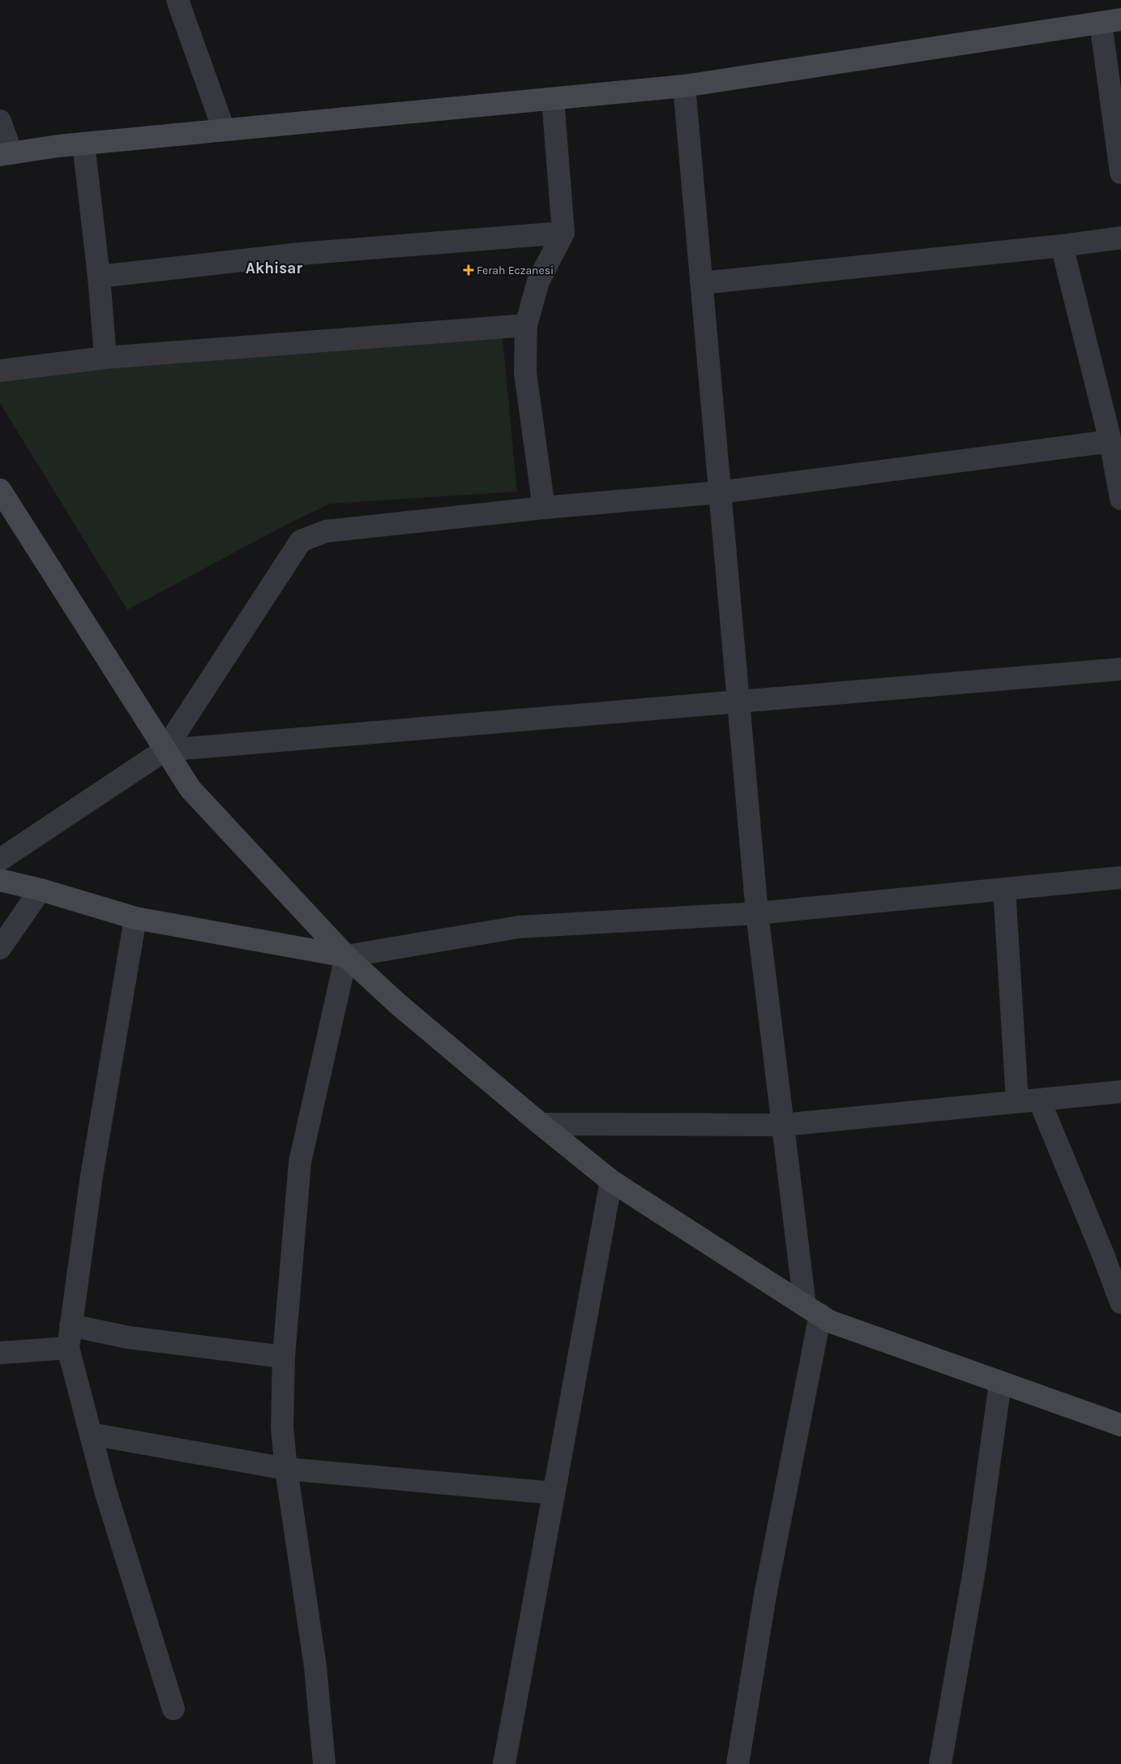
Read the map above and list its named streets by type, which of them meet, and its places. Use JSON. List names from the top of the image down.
{
  "districts": ["Akhisar"],
  "places": {
    "health": ["Ferah Eczanesi"]
  }
}
